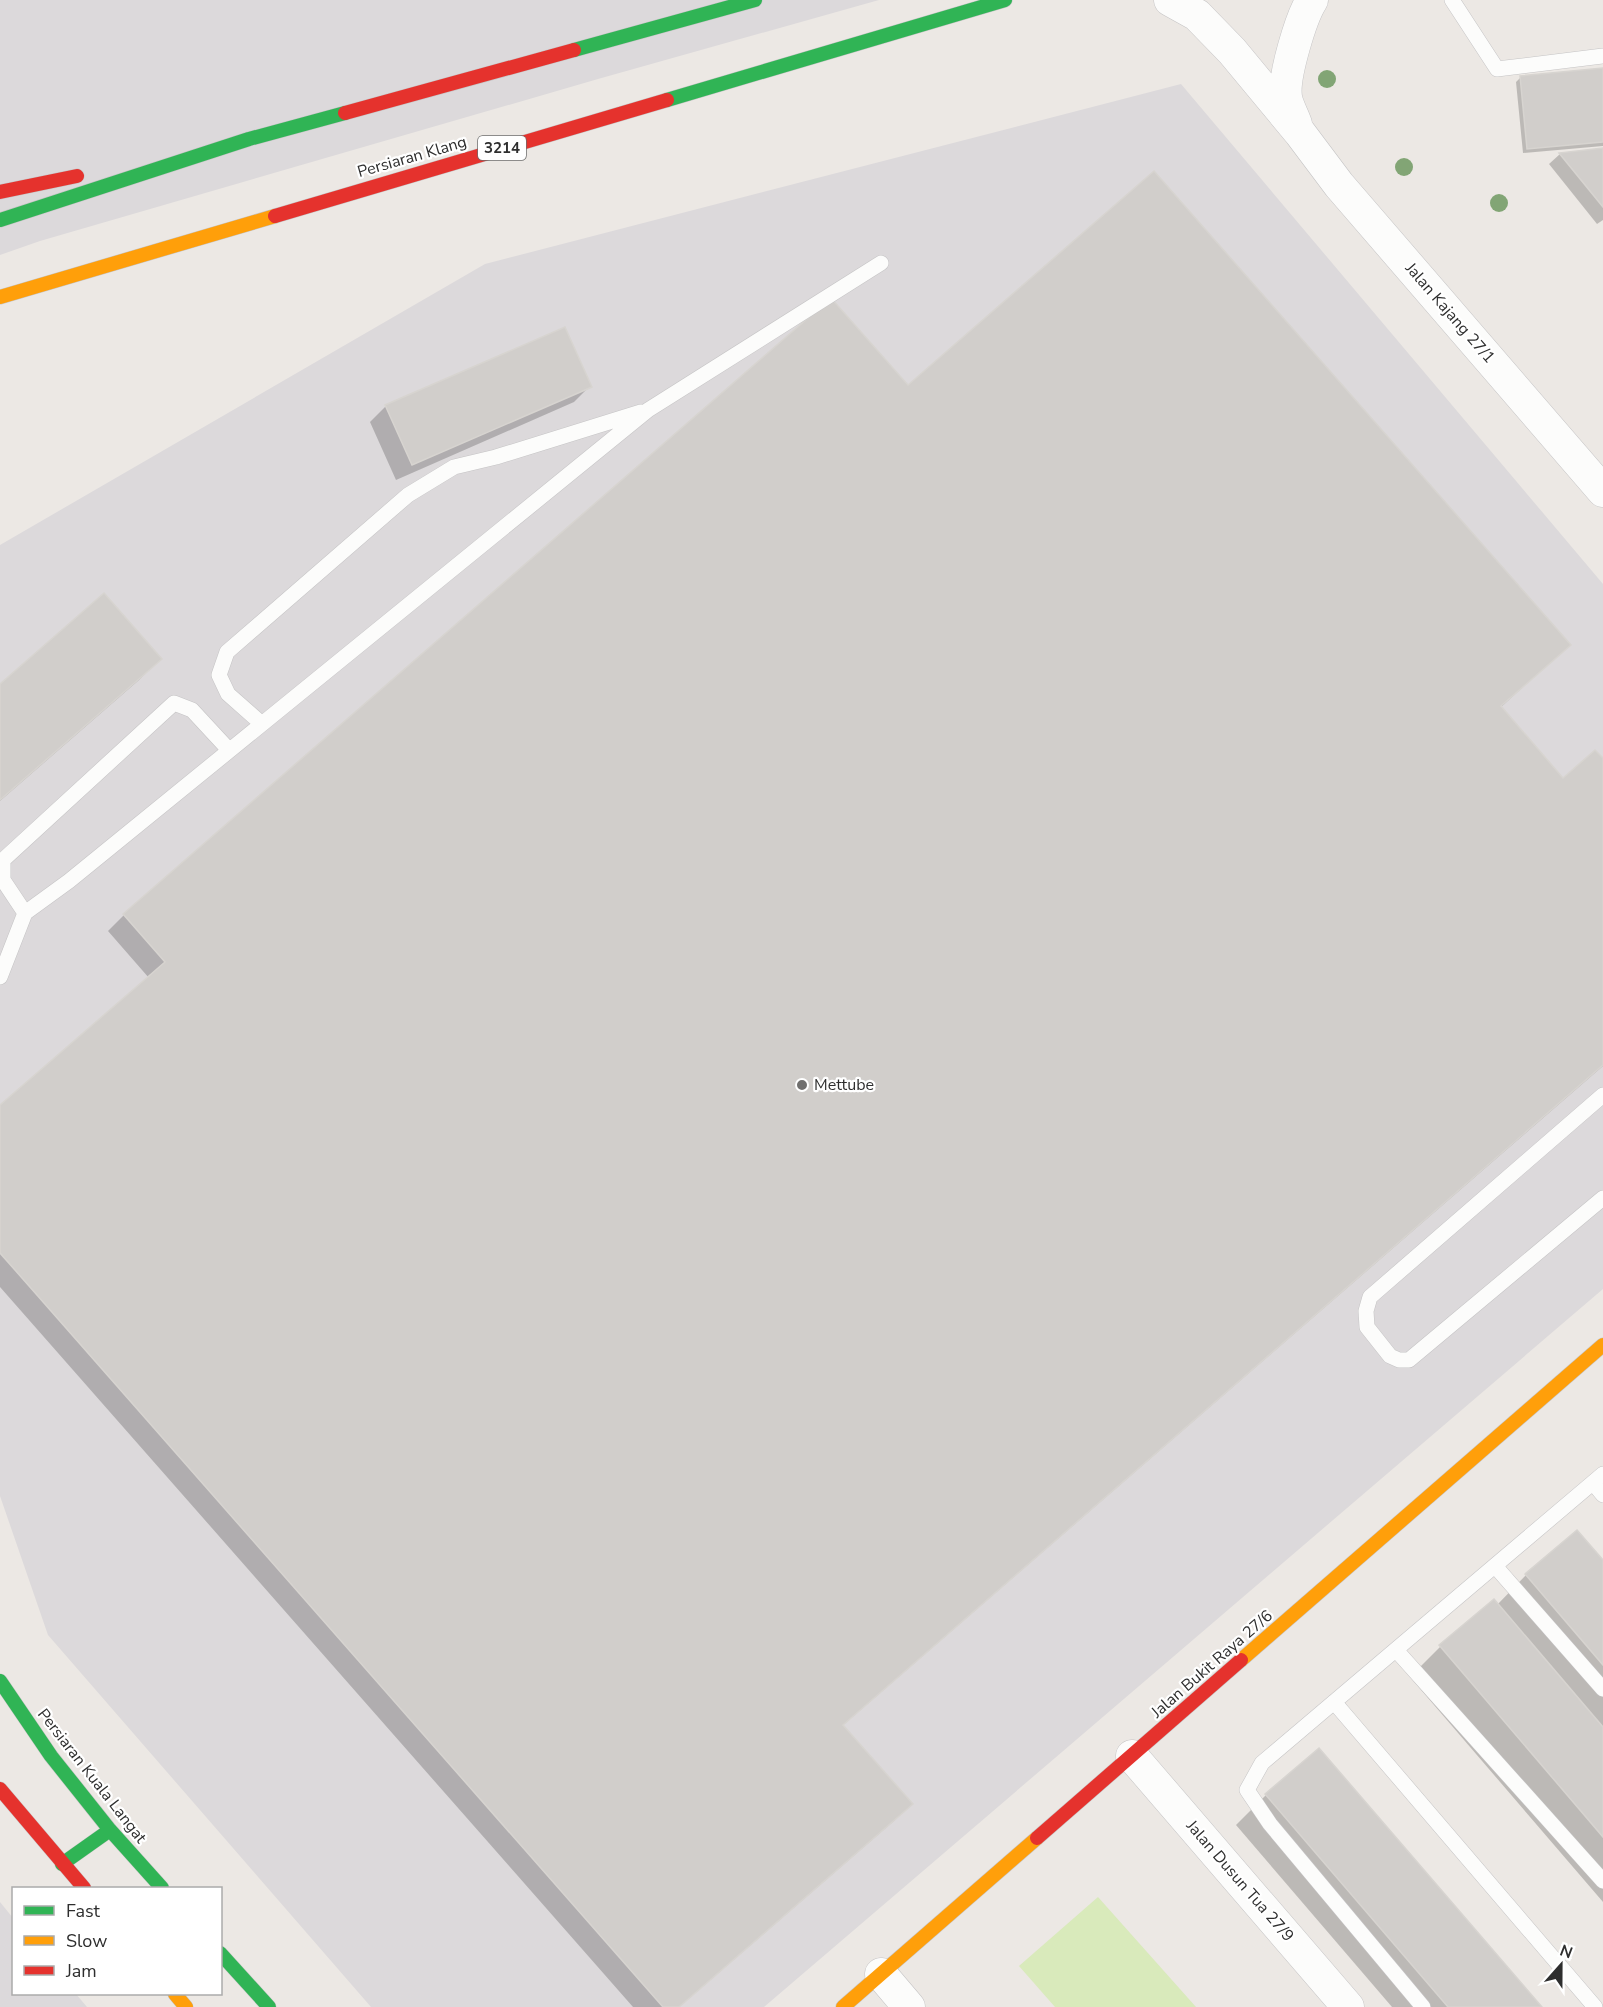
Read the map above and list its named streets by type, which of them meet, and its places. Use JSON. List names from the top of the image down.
{
  "streets": {
    "main road": [
      "3214",
      "Persiaran Klang",
      "Jalan Bukit Raya 27/6",
      "Persiaran Kuala Langat"
    ],
    "street": ["Jalan Kajang 27/1", "Jalan Dusun Tua 27/9"]
  },
  "crossings": [
    ["Jalan Bukit Raya 27/6", "Jalan Dusun Tua 27/9"]
  ],
  "places": ["Mettube"],
  "legend": ["Fast", "Slow", "Jam"],
  "north": "top"
}
